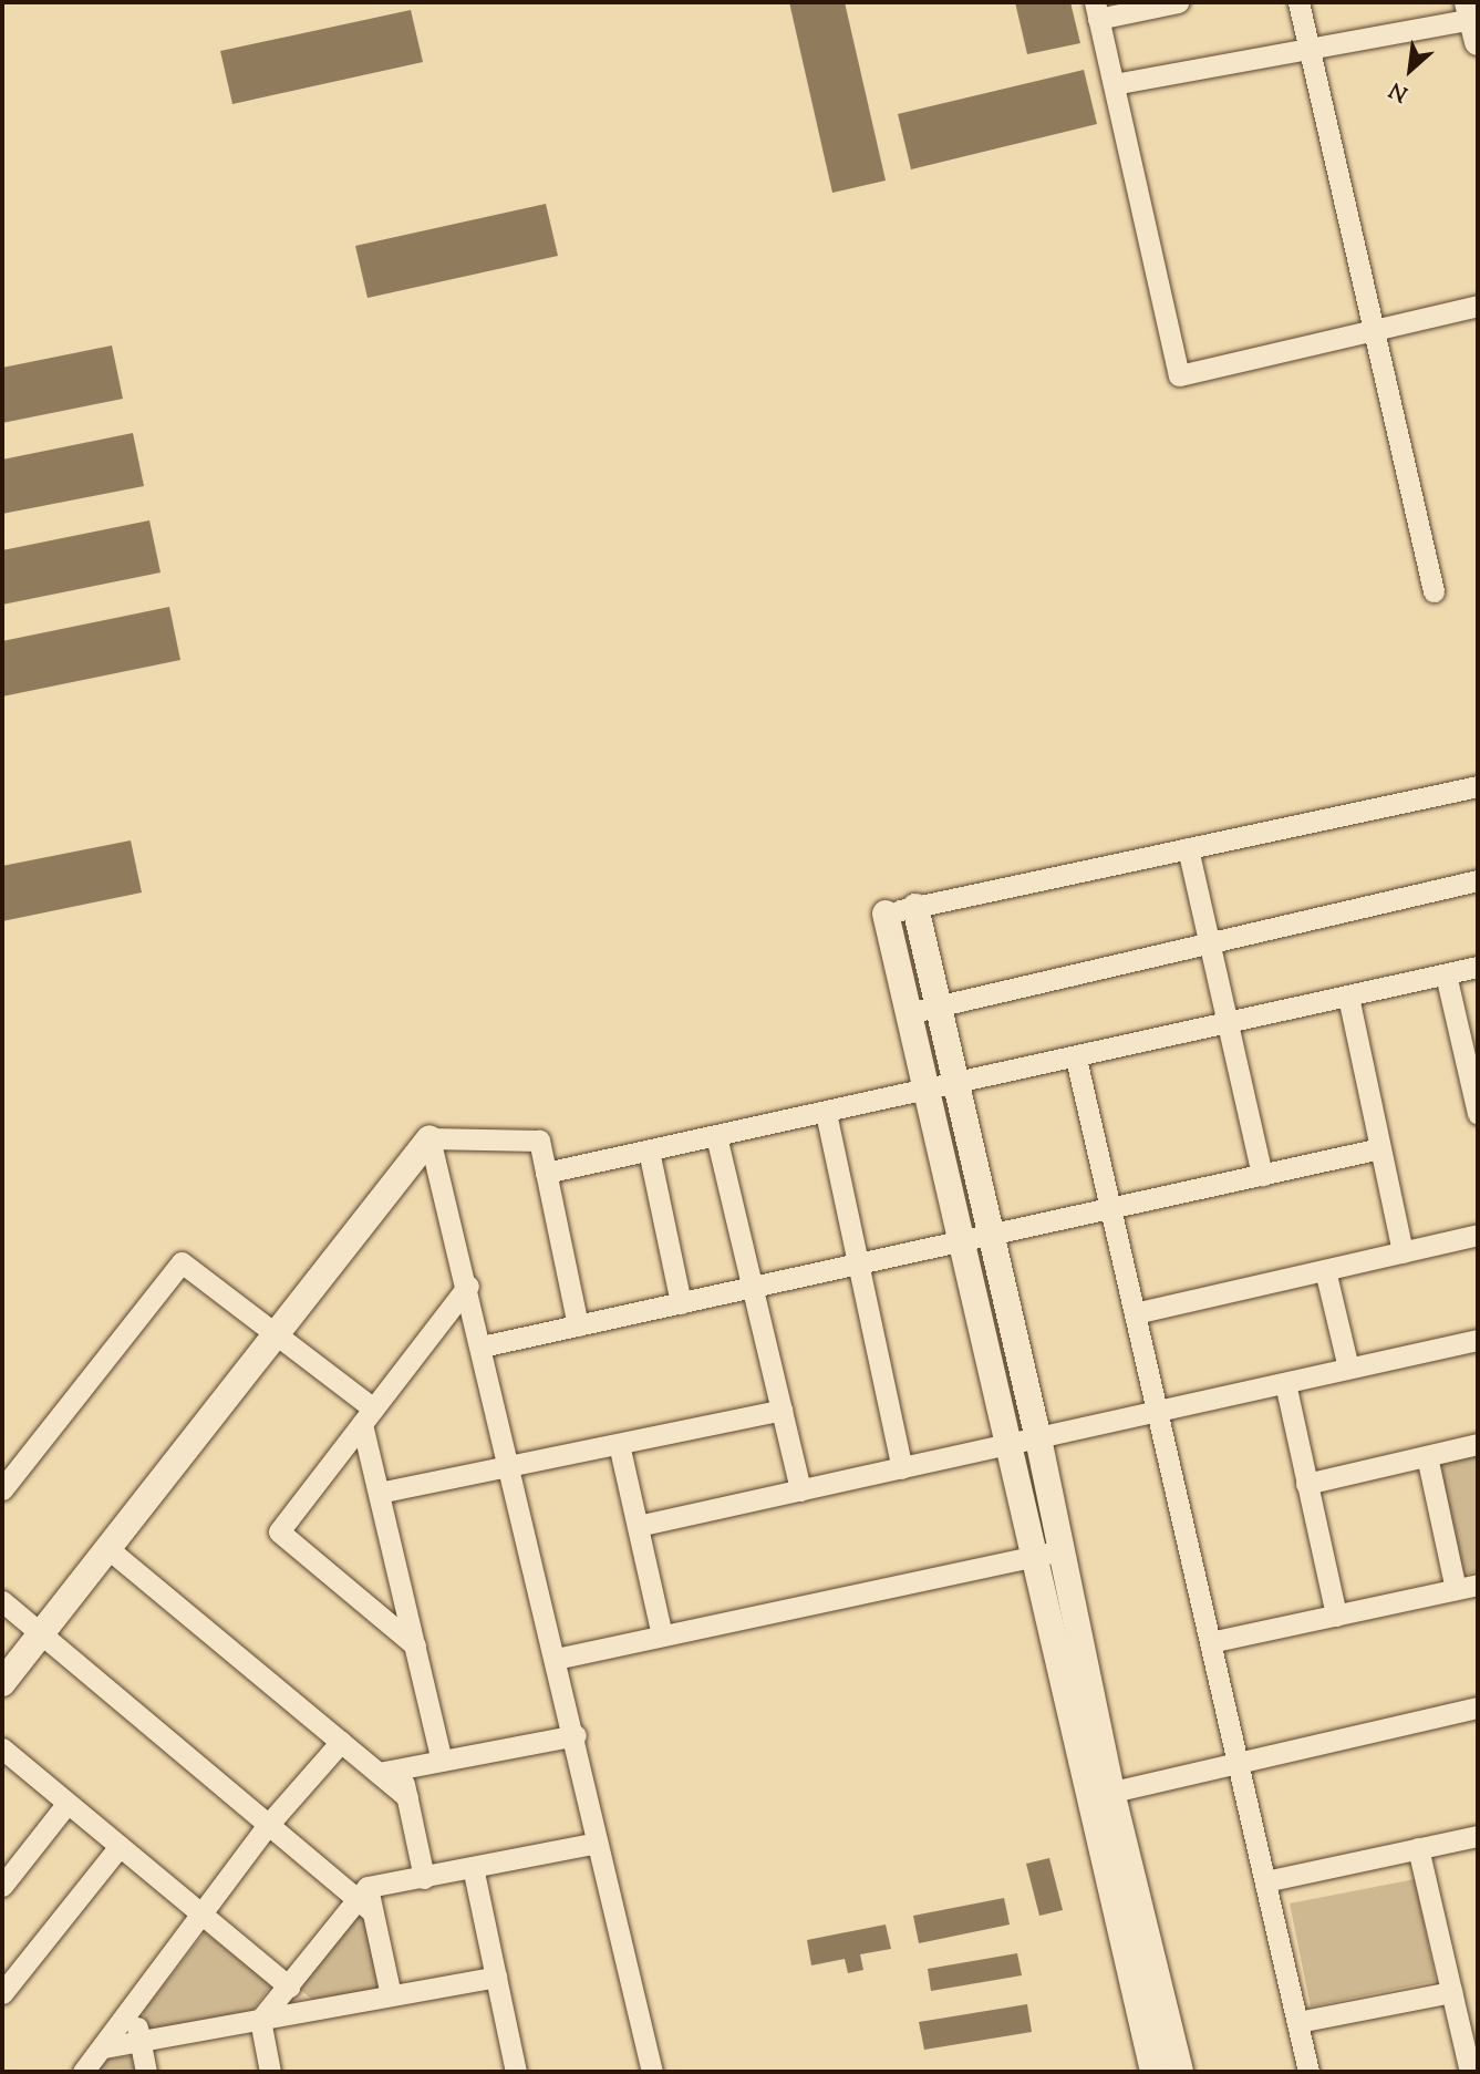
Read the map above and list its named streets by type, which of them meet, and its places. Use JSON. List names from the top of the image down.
{
  "north": "bottom left"
}
